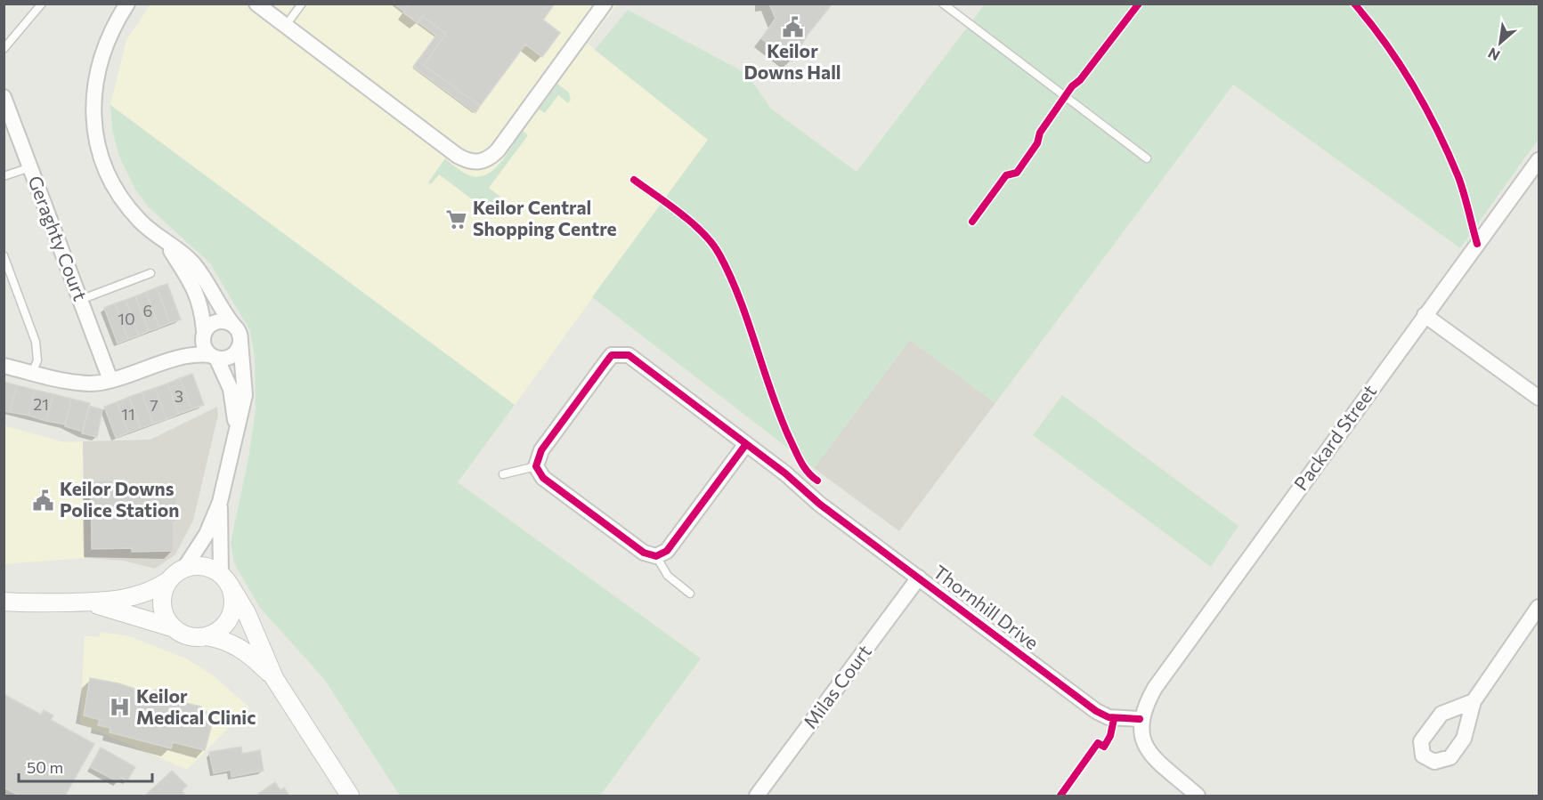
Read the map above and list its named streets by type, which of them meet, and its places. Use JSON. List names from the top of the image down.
{
  "streets": {
    "street": [
      "Geraghty Court",
      "Packard Street",
      "Thornhill Drive",
      "Milas Court"
    ]
  },
  "crossings": [
    ["Packard Street", "Thornhill Drive"],
    ["Thornhill Drive", "Milas Court"]
  ],
  "places": {
    "public building": ["Keilor Downs Hall", "Keilor Downs Police Station"],
    "supermarket": ["Keilor Central Shopping Centre"],
    "hospital": ["Keilor Medical Clinic"]
  },
  "house_numbers": [
    "6",
    "10",
    "3",
    "21",
    "7",
    "11"
  ],
  "scale_bar": "50 m",
  "north": "bottom left"
}
